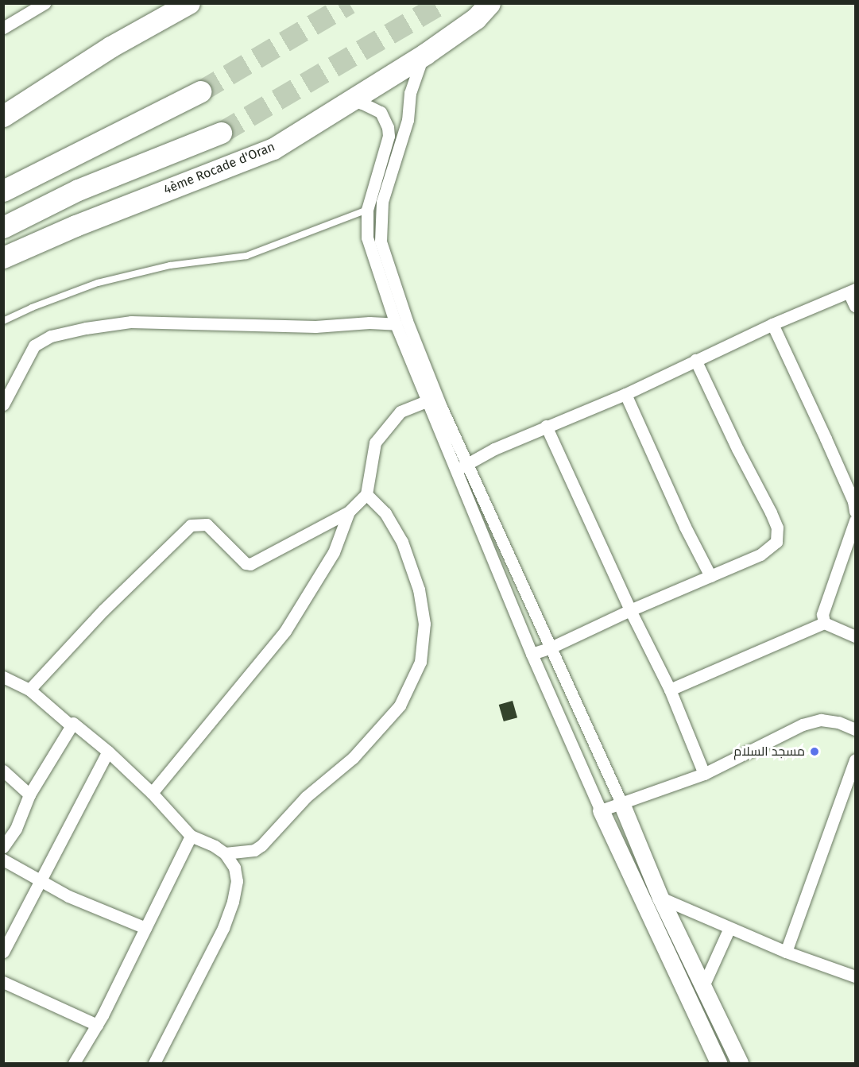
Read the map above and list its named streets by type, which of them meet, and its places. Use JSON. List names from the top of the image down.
{
  "streets": {
    "highway": ["4ème Rocade d'Oran"]
  },
  "places": ["مسجد السلام"]
}
